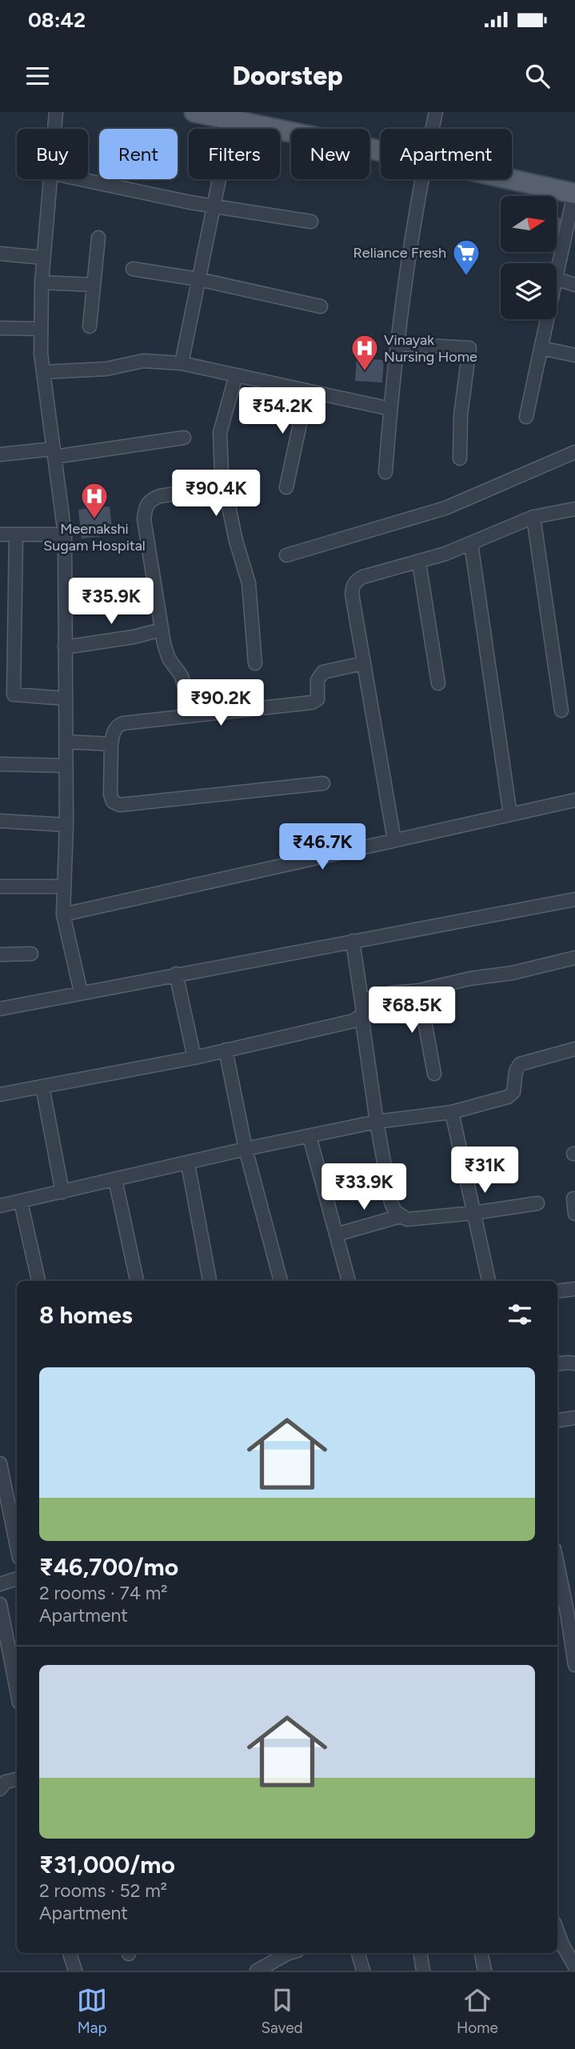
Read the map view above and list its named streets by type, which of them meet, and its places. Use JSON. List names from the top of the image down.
{
  "places": {
    "supermarket": ["Reliance Fresh"],
    "hospital": ["Vinayak Nursing Home", "Meenakshi Sugam Hospital"]
  },
  "north": "right",
  "page": {
    "status": "08:42",
    "header": "Doorstep",
    "chip": [
      "Buy",
      "Rent",
      "Filters",
      "New",
      "Apartment"
    ],
    "price": [
      "₹54.2K",
      "₹90.4K",
      "₹35.9K",
      "₹90.2K",
      "₹46.7K",
      "₹68.5K",
      "₹31K",
      "₹33.9K"
    ],
    "heading": "8 homes",
    "list": [
      {
        "name": "₹46,700/mo",
        "note": "2 rooms · 74 m² · Apartment"
      },
      {
        "name": "₹31,000/mo",
        "note": "2 rooms · 52 m² · Apartment"
      }
    ],
    "tabs": ["Map", "Saved", "Home"]
  }
}
